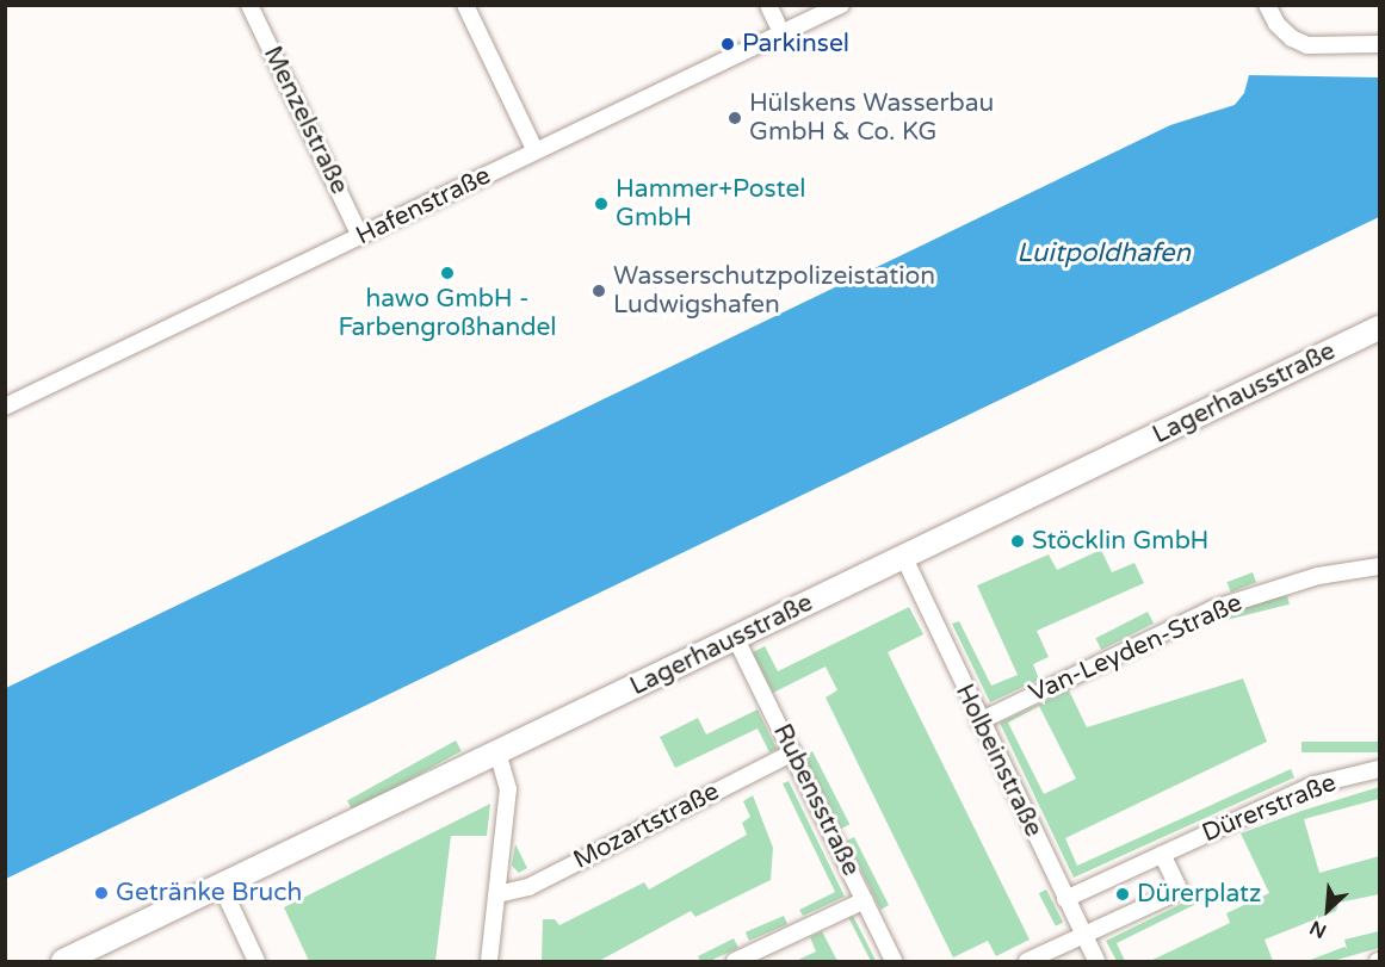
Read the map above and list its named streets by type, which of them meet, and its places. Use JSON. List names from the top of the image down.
{
  "streets": {
    "street": [
      "Menzelstraße",
      "Hafenstraße",
      "Lagerhausstraße",
      "Van-Leyden-Straße",
      "Holbeinstraße",
      "Rubensstraße",
      "Dürerstraße",
      "Mozartstraße"
    ]
  },
  "crossings": [
    ["Menzelstraße", "Hafenstraße"],
    ["Lagerhausstraße", "Holbeinstraße"],
    ["Lagerhausstraße", "Rubensstraße"],
    ["Van-Leyden-Straße", "Holbeinstraße"],
    ["Holbeinstraße", "Dürerstraße"],
    ["Rubensstraße", "Mozartstraße"]
  ],
  "water": ["Luitpoldhafen"],
  "places": [
    "Parkinsel",
    "Hülskens Wasserbau GmbH & Co. KG",
    "Hammer+Postel GmbH",
    "hawo GmbH - Farbengroßhandel",
    "Wasserschutzpolizeistation Ludwigshafen",
    "Stöcklin GmbH",
    "Getränke Bruch",
    "Dürerplatz"
  ],
  "north": "bottom left"
}
